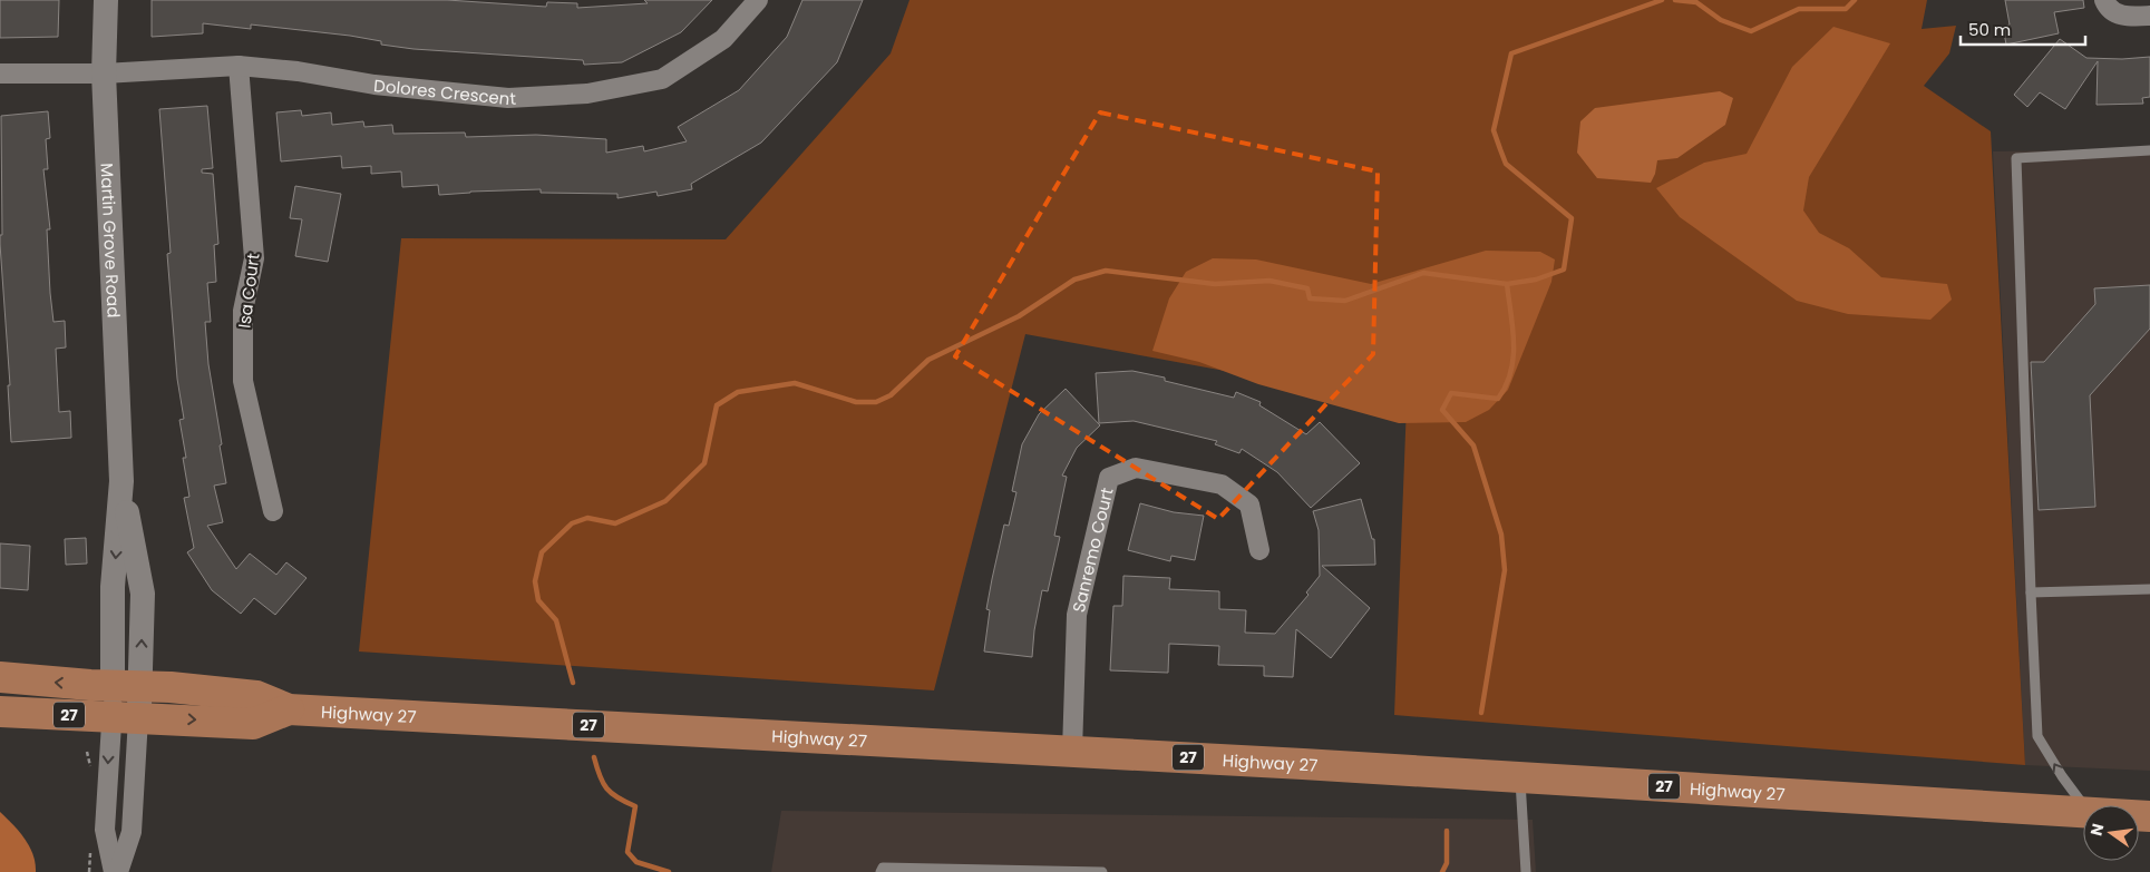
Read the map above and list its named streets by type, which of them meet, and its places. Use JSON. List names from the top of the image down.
{
  "streets": {
    "main road": ["Highway 27", "27"],
    "street": [
      "Dolores Crescent",
      "Martin Grove Road",
      "Isa Court",
      "Sanremo Court"
    ]
  },
  "crossings": [
    ["Dolores Crescent", "Martin Grove Road"],
    ["Dolores Crescent", "Isa Court"],
    ["Martin Grove Road", "Highway 27"],
    ["Sanremo Court", "Highway 27"]
  ],
  "scale_bar": "50 m",
  "north": "left"
}
